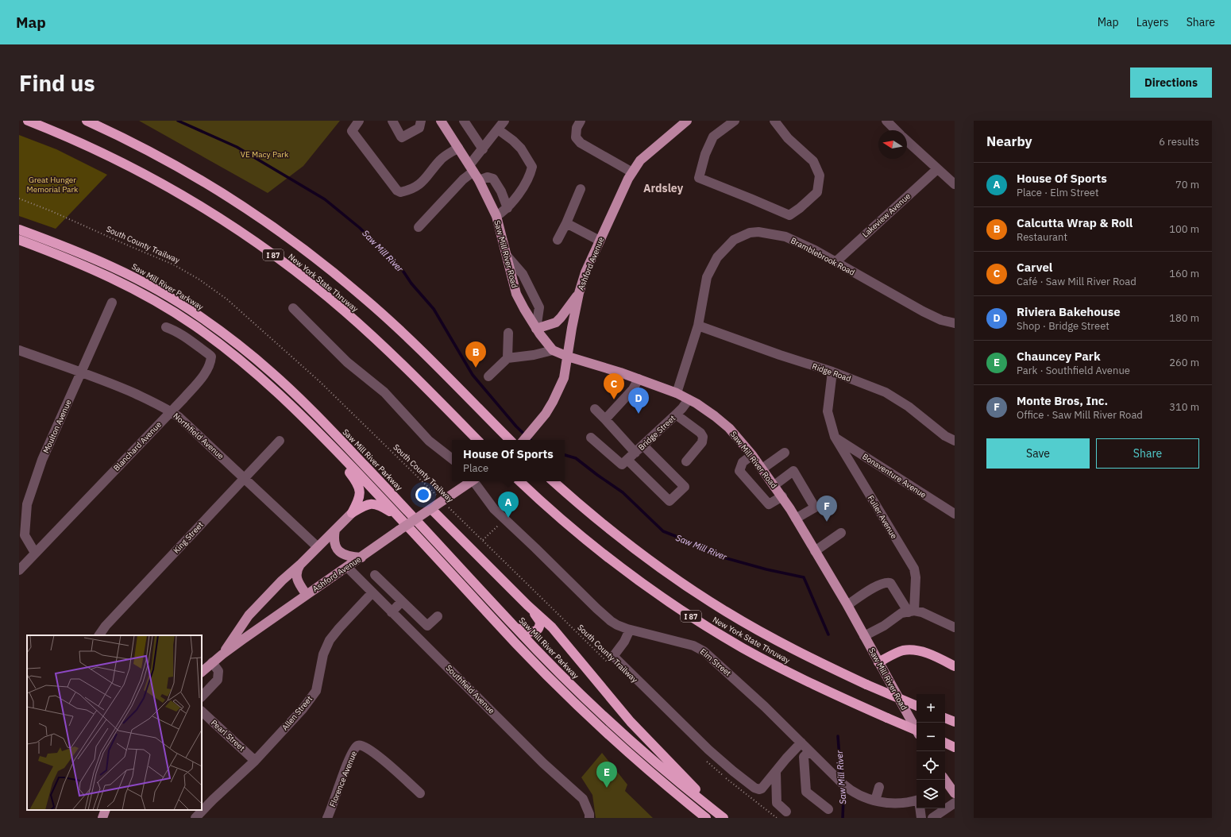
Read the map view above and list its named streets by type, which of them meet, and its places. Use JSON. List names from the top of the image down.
{
  "streets": {
    "highway": ["I 87", "New York State Thruway", "Saw Mill River Parkway"],
    "main road": ["Saw Mill River Road", "Ashford Avenue"],
    "street": [
      "Lakeview Avenue",
      "Bramblebrook Road",
      "Ridge Road",
      "Moulton Avenue",
      "Bridge Street",
      "Northfield Avenue",
      "Blanchard Avenue",
      "Bonaventure Avenue",
      "Fuller Avenue",
      "King Street",
      "Elm Street",
      "Southfield Avenue",
      "Allen Street",
      "Pearl Street",
      "Florence Avenue"
    ],
    "path": ["South County Trailway"]
  },
  "crossings": [
    ["Lakeview Avenue", "Bramblebrook Road"],
    ["Saw Mill River Road", "Bramblebrook Road"],
    ["Saw Mill River Road", "Ashford Avenue"],
    ["Saw Mill River Road", "Bridge Street"],
    ["Bramblebrook Road", "Ridge Road"],
    ["Ashford Avenue", "Southfield Avenue"],
    ["Ridge Road", "Fuller Avenue"],
    ["Moulton Avenue", "Northfield Avenue"],
    ["Moulton Avenue", "Blanchard Avenue"],
    ["Northfield Avenue", "Blanchard Avenue"],
    ["Northfield Avenue", "King Street"],
    ["Bonaventure Avenue", "Fuller Avenue"],
    ["Southfield Avenue", "Allen Street"],
    ["Allen Street", "Pearl Street"]
  ],
  "districts": ["Ardsley"],
  "water": ["Saw Mill River"],
  "parks": ["VE Macy Park", "Great Hunger Memorial Park"],
  "north": "left",
  "page": {
    "header": "Map",
    "nav": ["Map", "Layers", "Share"],
    "buttons": [
      "Directions",
      ["Save", "Share"]
    ],
    "title": "Find us",
    "heading": ["Nearby", "6 results"],
    "list": [
      {
        "mark": "A",
        "name": "House Of Sports",
        "note": "Place · Elm Street",
        "value": "70 m"
      },
      {
        "mark": "B",
        "name": "Calcutta Wrap & Roll",
        "note": "Restaurant",
        "value": "100 m"
      },
      {
        "mark": "C",
        "name": "Carvel",
        "note": "Café · Saw Mill River Road",
        "value": "160 m"
      },
      {
        "mark": "D",
        "name": "Riviera Bakehouse",
        "note": "Shop · Bridge Street",
        "value": "180 m"
      },
      {
        "mark": "E",
        "name": "Chauncey Park",
        "note": "Park · Southfield Avenue",
        "value": "260 m"
      },
      {
        "mark": "F",
        "name": "Monte Bros, Inc.",
        "note": "Office · Saw Mill River Road",
        "value": "310 m"
      }
    ],
    "pins": [
      "B",
      "C",
      "D",
      "A",
      "F",
      "E"
    ],
    "popup": ["House Of Sports", "Place"],
    "map_buttons": ["+", "−"]
  }
}
